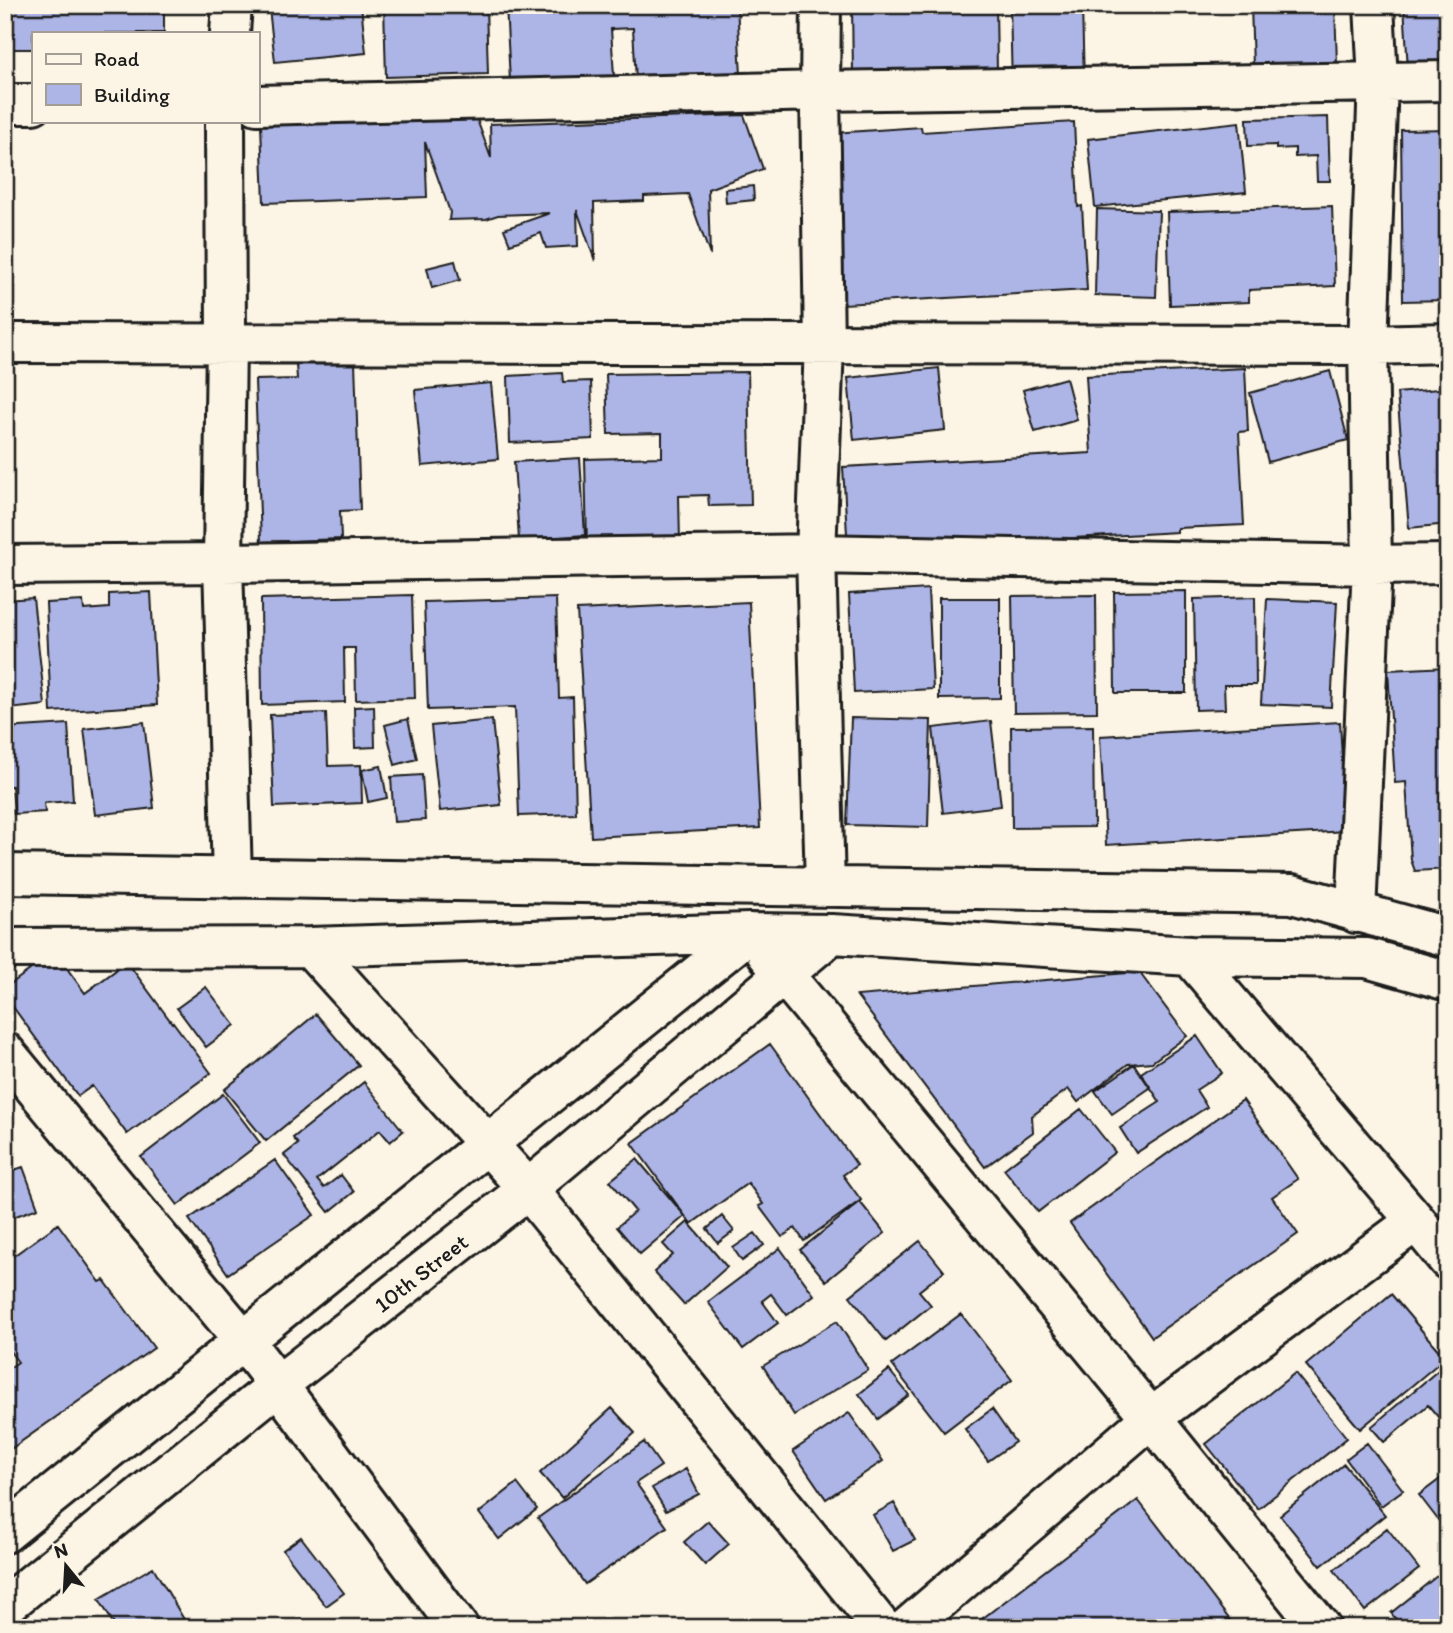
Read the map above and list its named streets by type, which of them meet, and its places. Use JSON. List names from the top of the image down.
{
  "streets": {
    "street": ["10th Street"]
  },
  "legend": ["Road", "Building"],
  "north": "top"
}
